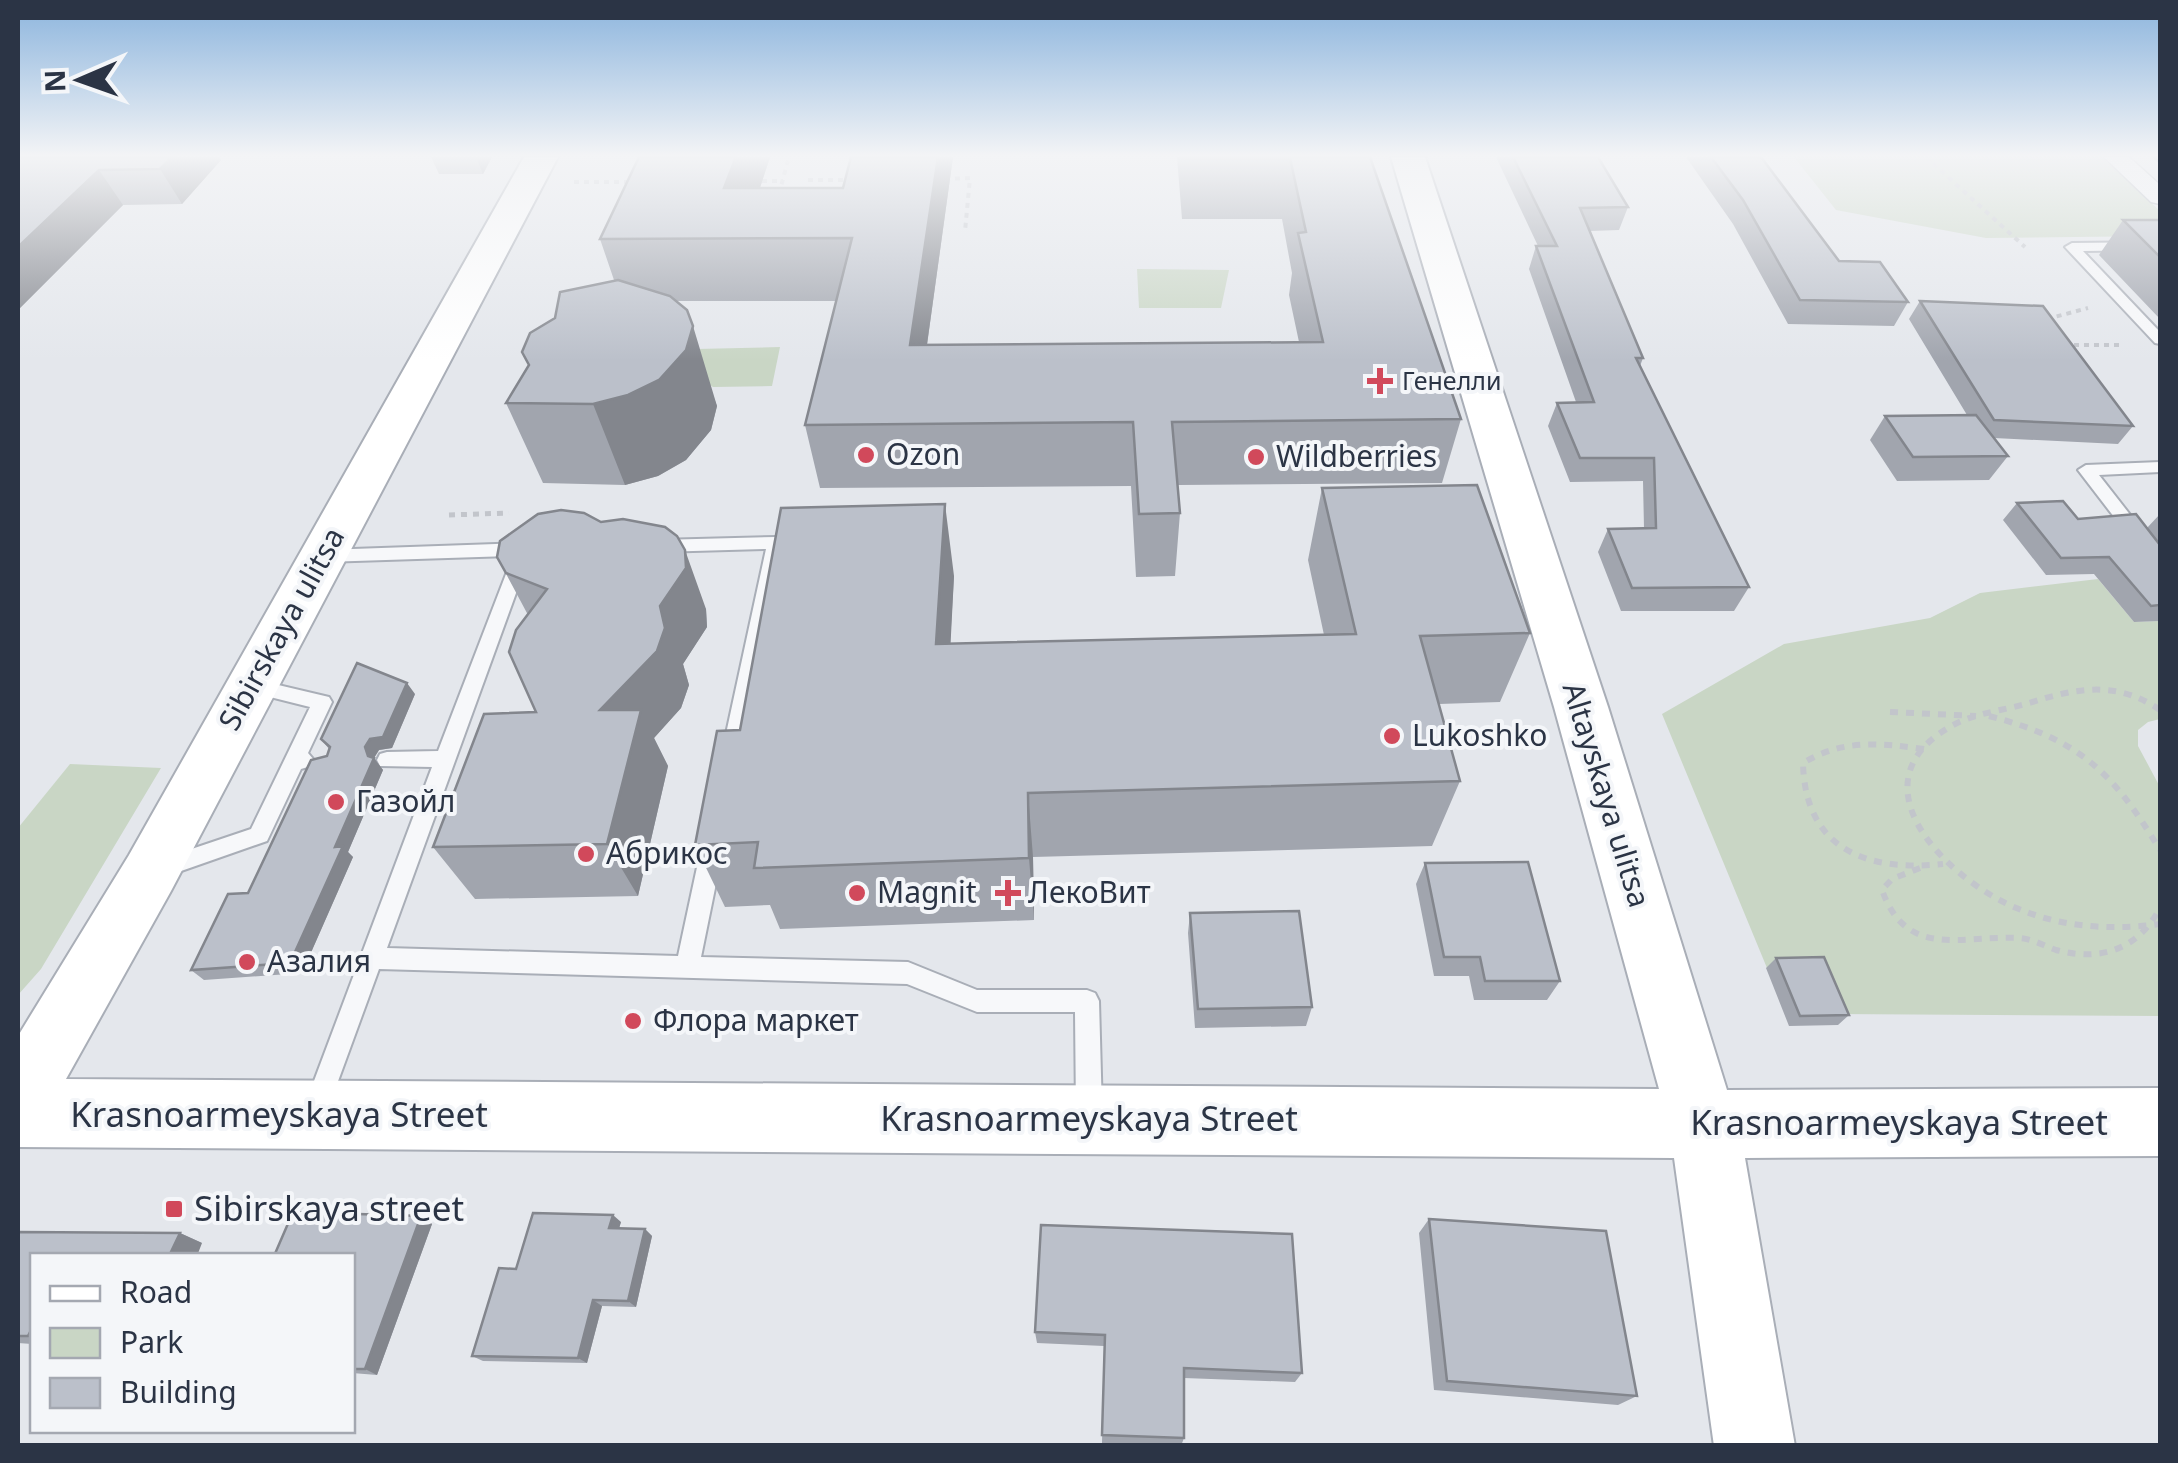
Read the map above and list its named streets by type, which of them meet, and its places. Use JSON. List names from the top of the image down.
{
  "streets": {
    "main road": ["Sibirskaya ulitsa", "Altayskaya ulitsa", "Krasnoarmeyskaya Street"]
  },
  "crossings": [
    ["Altayskaya ulitsa", "Krasnoarmeyskaya Street"]
  ],
  "places": {
    "health": ["Генелли", "ЛекоВит"],
    "other": [
      "Ozon",
      "Wildberries",
      "Lukoshko",
      "Газойл",
      "Абрикос",
      "Magnit",
      "Азалия",
      "Флора маркет"
    ],
    "transit": ["Sibirskaya street"]
  },
  "legend": ["Road", "Park", "Building"],
  "north": "left"
}
